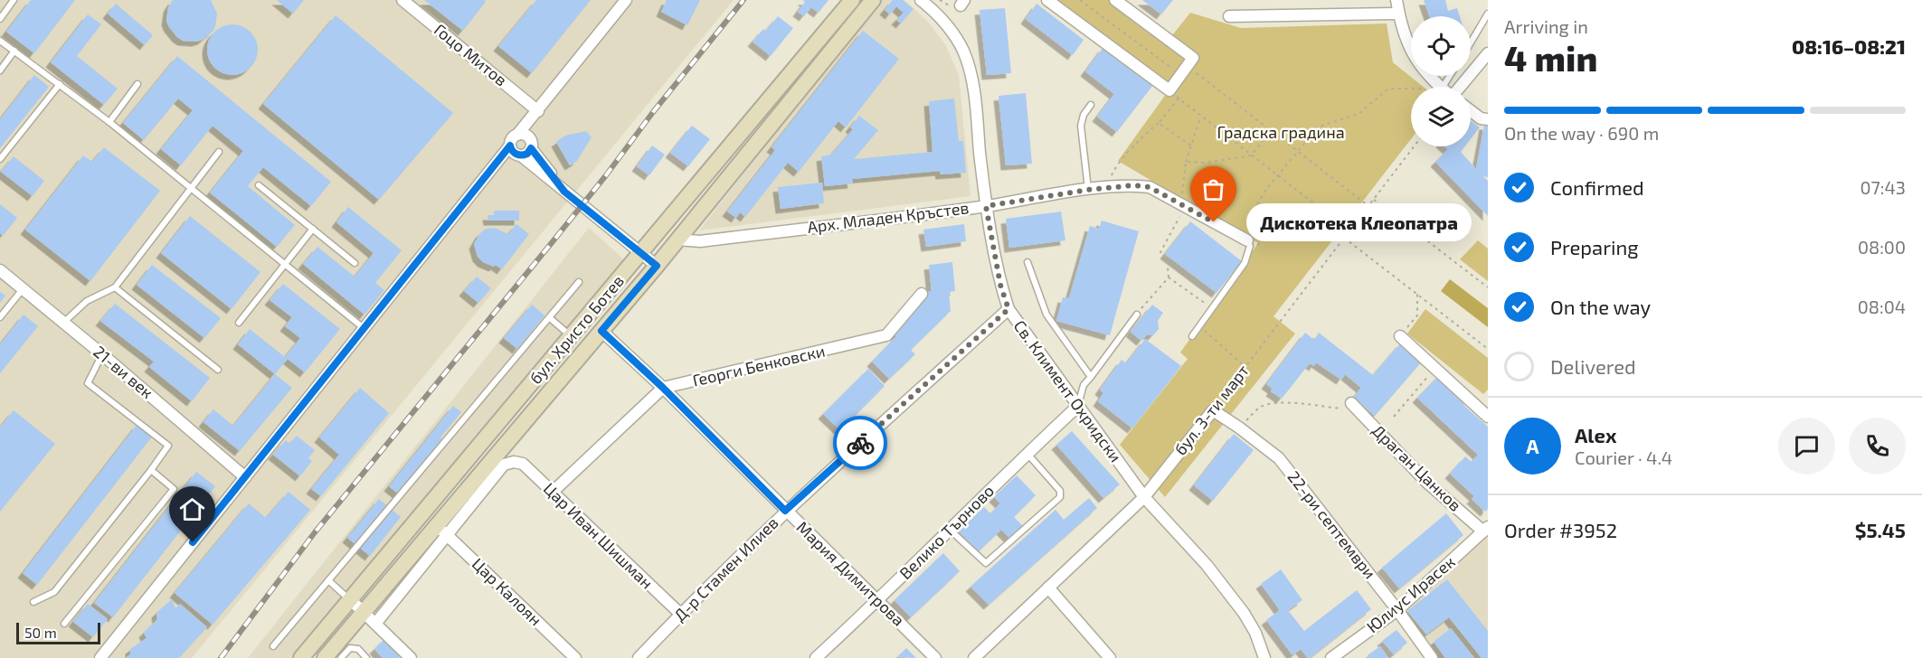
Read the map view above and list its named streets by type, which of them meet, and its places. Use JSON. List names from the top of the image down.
{
  "streets": {
    "main road": ["бул. Христо Ботев"],
    "street": [
      "Гоцо Митов",
      "Арх. Младен Кръстев",
      "Георги Бенковски",
      "21-ви век",
      "Св. Климент Охридски",
      "бул. 3-ти март",
      "Драган Цанков",
      "22-ри септември",
      "Велико Търново",
      "Цар Иван Шишман",
      "Д-р Стамен Илиев",
      "Мария Димитрова",
      "Цар Калоян",
      "Юлиус Ирасек"
    ]
  },
  "crossings": [
    ["Арх. Младен Кръстев", "бул. Христо Ботев"],
    ["Арх. Младен Кръстев", "Св. Климент Охридски"],
    ["бул. Христо Ботев", "Цар Иван Шишман"],
    ["бул. Христо Ботев", "Мария Димитрова"],
    ["бул. Христо Ботев", "Цар Калоян"],
    ["Георги Бенковски", "Мария Димитрова"],
    ["Св. Климент Охридски", "бул. 3-ти март"],
    ["Св. Климент Охридски", "Велико Търново"],
    ["Св. Климент Охридски", "Д-р Стамен Илиев"],
    ["бул. 3-ти март", "22-ри септември"],
    ["Драган Цанков", "Юлиус Ирасек"],
    ["22-ри септември", "Юлиус Ирасек"],
    ["Велико Търново", "Мария Димитрова"],
    ["Цар Иван Шишман", "Д-р Стамен Илиев"],
    ["Цар Иван Шишман", "Цар Калоян"],
    ["Д-р Стамен Илиев", "Мария Димитрова"]
  ],
  "parks": ["Градска градина"],
  "places": ["Дискотека Клеопатра"],
  "scale_bar": "50 m",
  "page": {
    "heading": ["4 min", "Arriving in", "08:16–08:21"],
    "panel": [
      "Alex",
      "Courier · 4.4",
      "Order #3952",
      "$5.45"
    ],
    "bar": "On the way · 690 m",
    "list": [
      ["Confirmed", "07:43"],
      ["Preparing", "08:00"],
      ["On the way", "08:04"],
      "Delivered"
    ],
    "bubble": "Дискотека Клеопатра",
    "round": "A",
    "scale": "50 m"
  }
}
